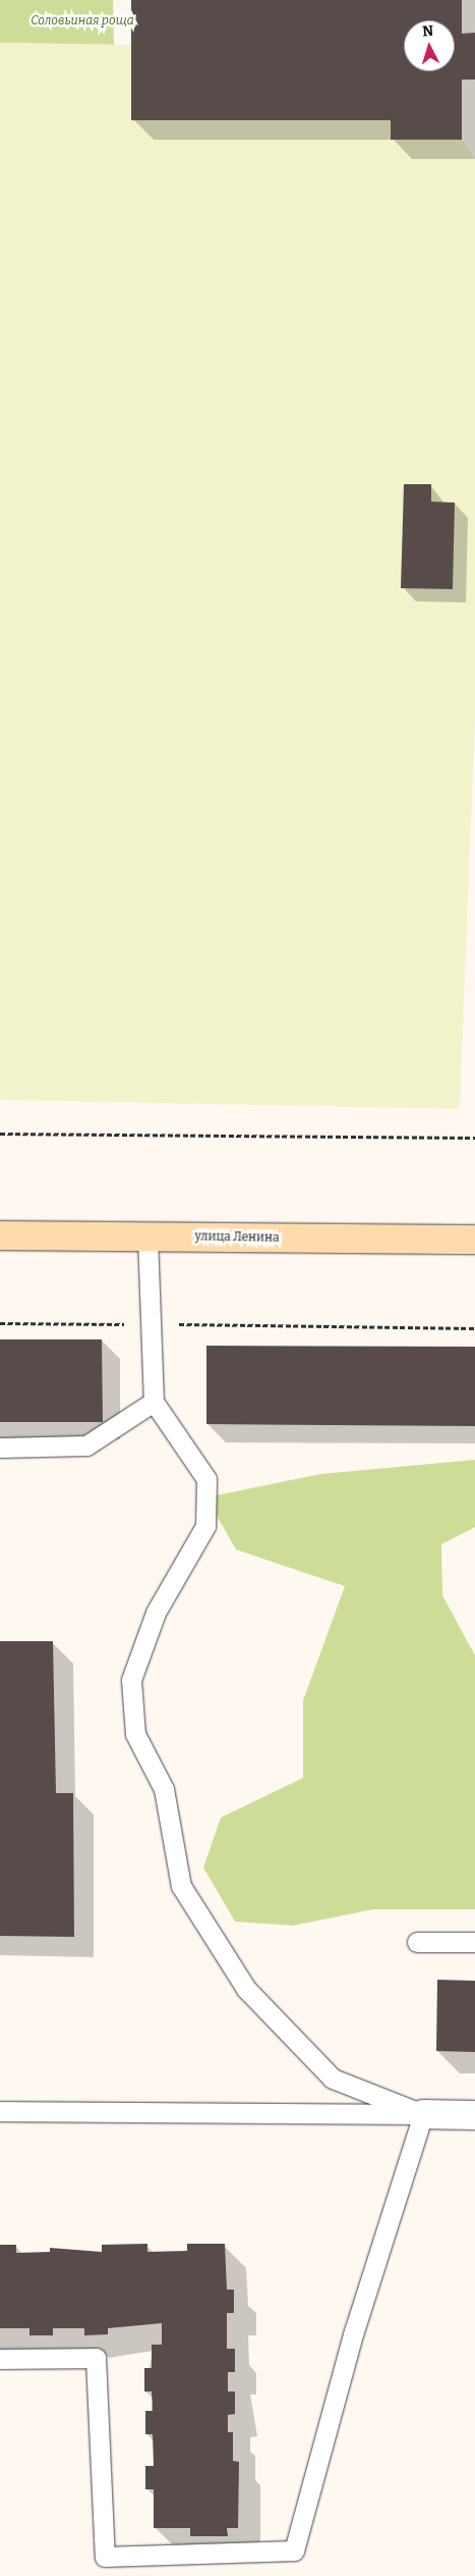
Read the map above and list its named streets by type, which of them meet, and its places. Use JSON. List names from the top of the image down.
{
  "streets": {
    "main road": ["улица Ленина"]
  },
  "parks": ["Соловьиная роща"],
  "north": "top"
}
